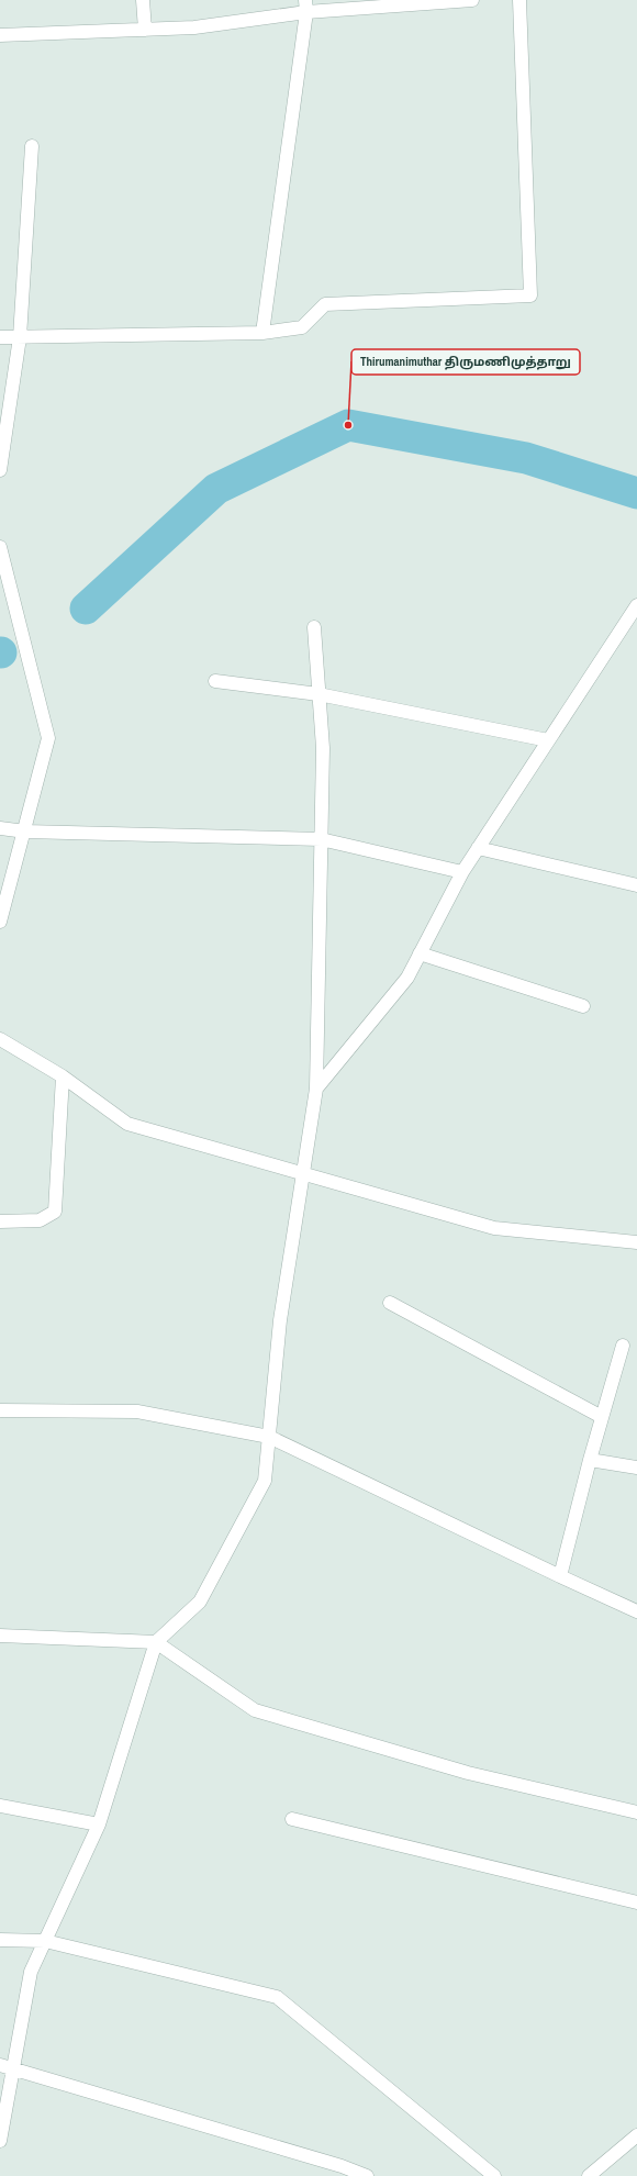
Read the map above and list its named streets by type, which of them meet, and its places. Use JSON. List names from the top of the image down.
{
  "places": ["Thirumanimuthar திருமணிமுத்தாறு"]
}
